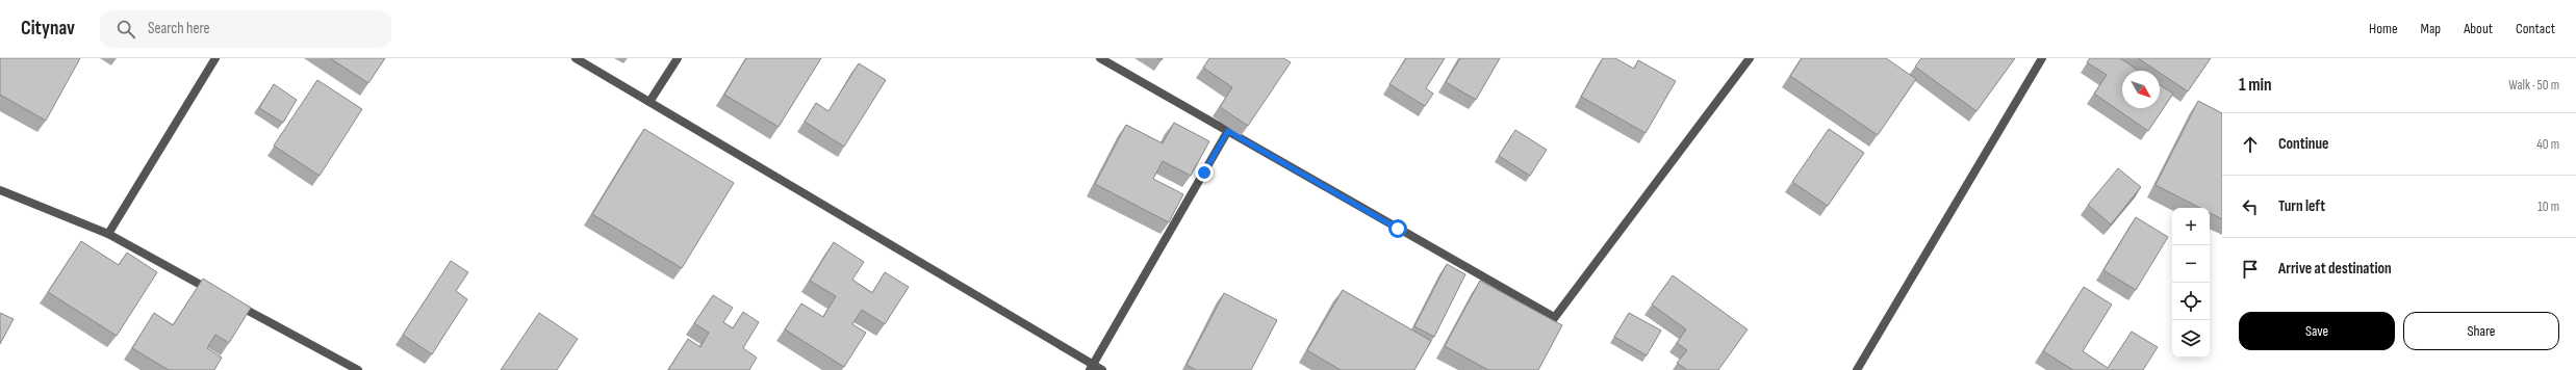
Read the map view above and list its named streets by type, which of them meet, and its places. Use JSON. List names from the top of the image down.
{
  "north": "bottom right",
  "page": {
    "header": "Citynav",
    "search": "Search here",
    "nav": [
      "Home",
      "Map",
      "About",
      "Contact"
    ],
    "heading": ["1 min", "Walk · 50 m"],
    "list": [
      ["Continue", "40 m"],
      ["Turn left", "10 m"],
      "Arrive at destination"
    ],
    "map_buttons": ["+", "−"],
    "buttons": ["Save", "Share"]
  }
}
